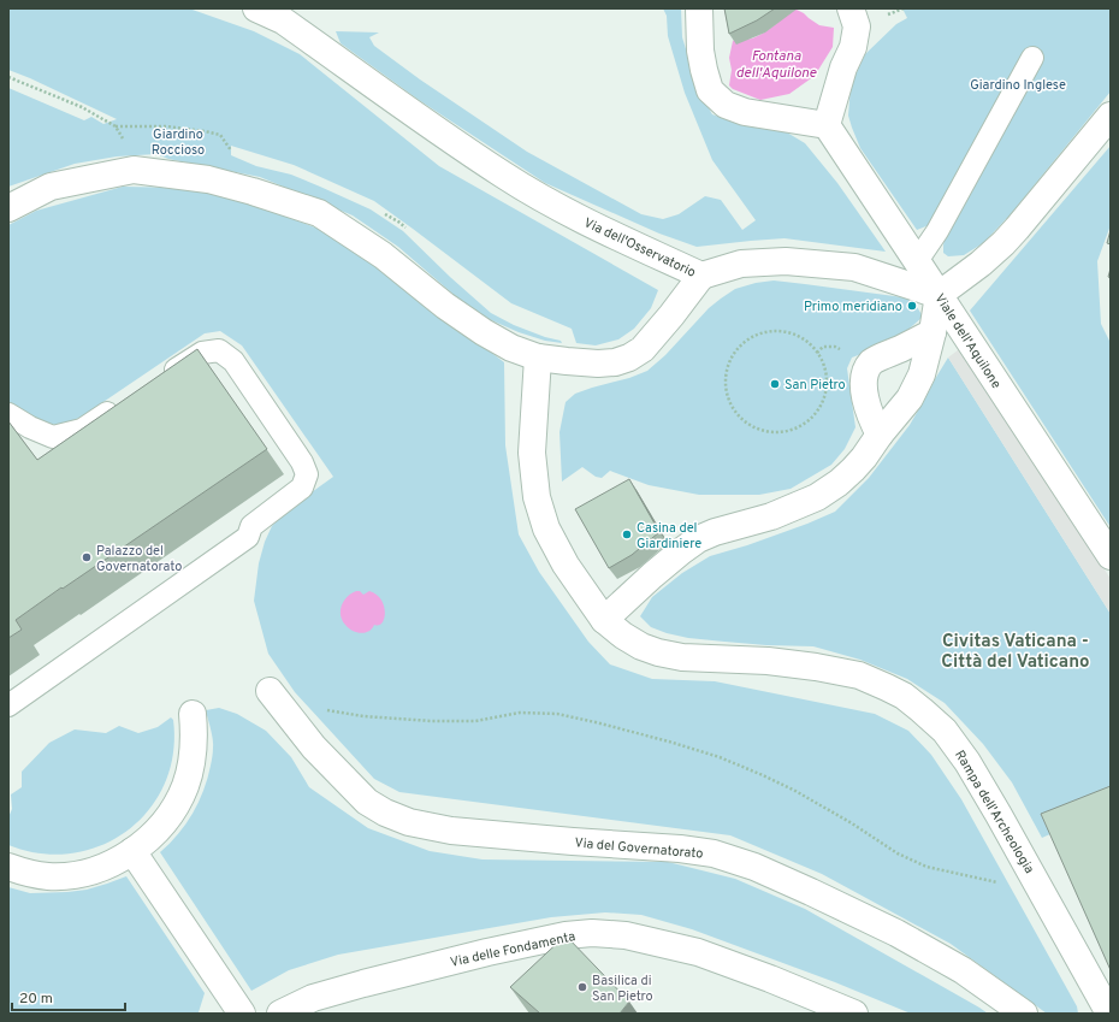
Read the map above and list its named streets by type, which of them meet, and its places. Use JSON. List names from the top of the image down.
{
  "streets": {
    "street": [
      "Via dell'Osservatorio",
      "Viale dell'Aquilone",
      "Rampa dell'Archeologia",
      "Via del Governatorato",
      "Via delle Fondamenta"
    ]
  },
  "crossings": [
    ["Via dell'Osservatorio", "Rampa dell'Archeologia"]
  ],
  "districts": ["Civitas Vaticana - Città del Vaticano"],
  "water": ["Fontana dell'Aquilone"],
  "parks": ["Giardino Inglese", "Giardino Roccioso"],
  "places": [
    "Primo meridiano",
    "San Pietro",
    "Casina del Giardiniere",
    "Palazzo del Governatorato",
    "Basilica di San Pietro"
  ],
  "scale_bar": "20 m"
}
